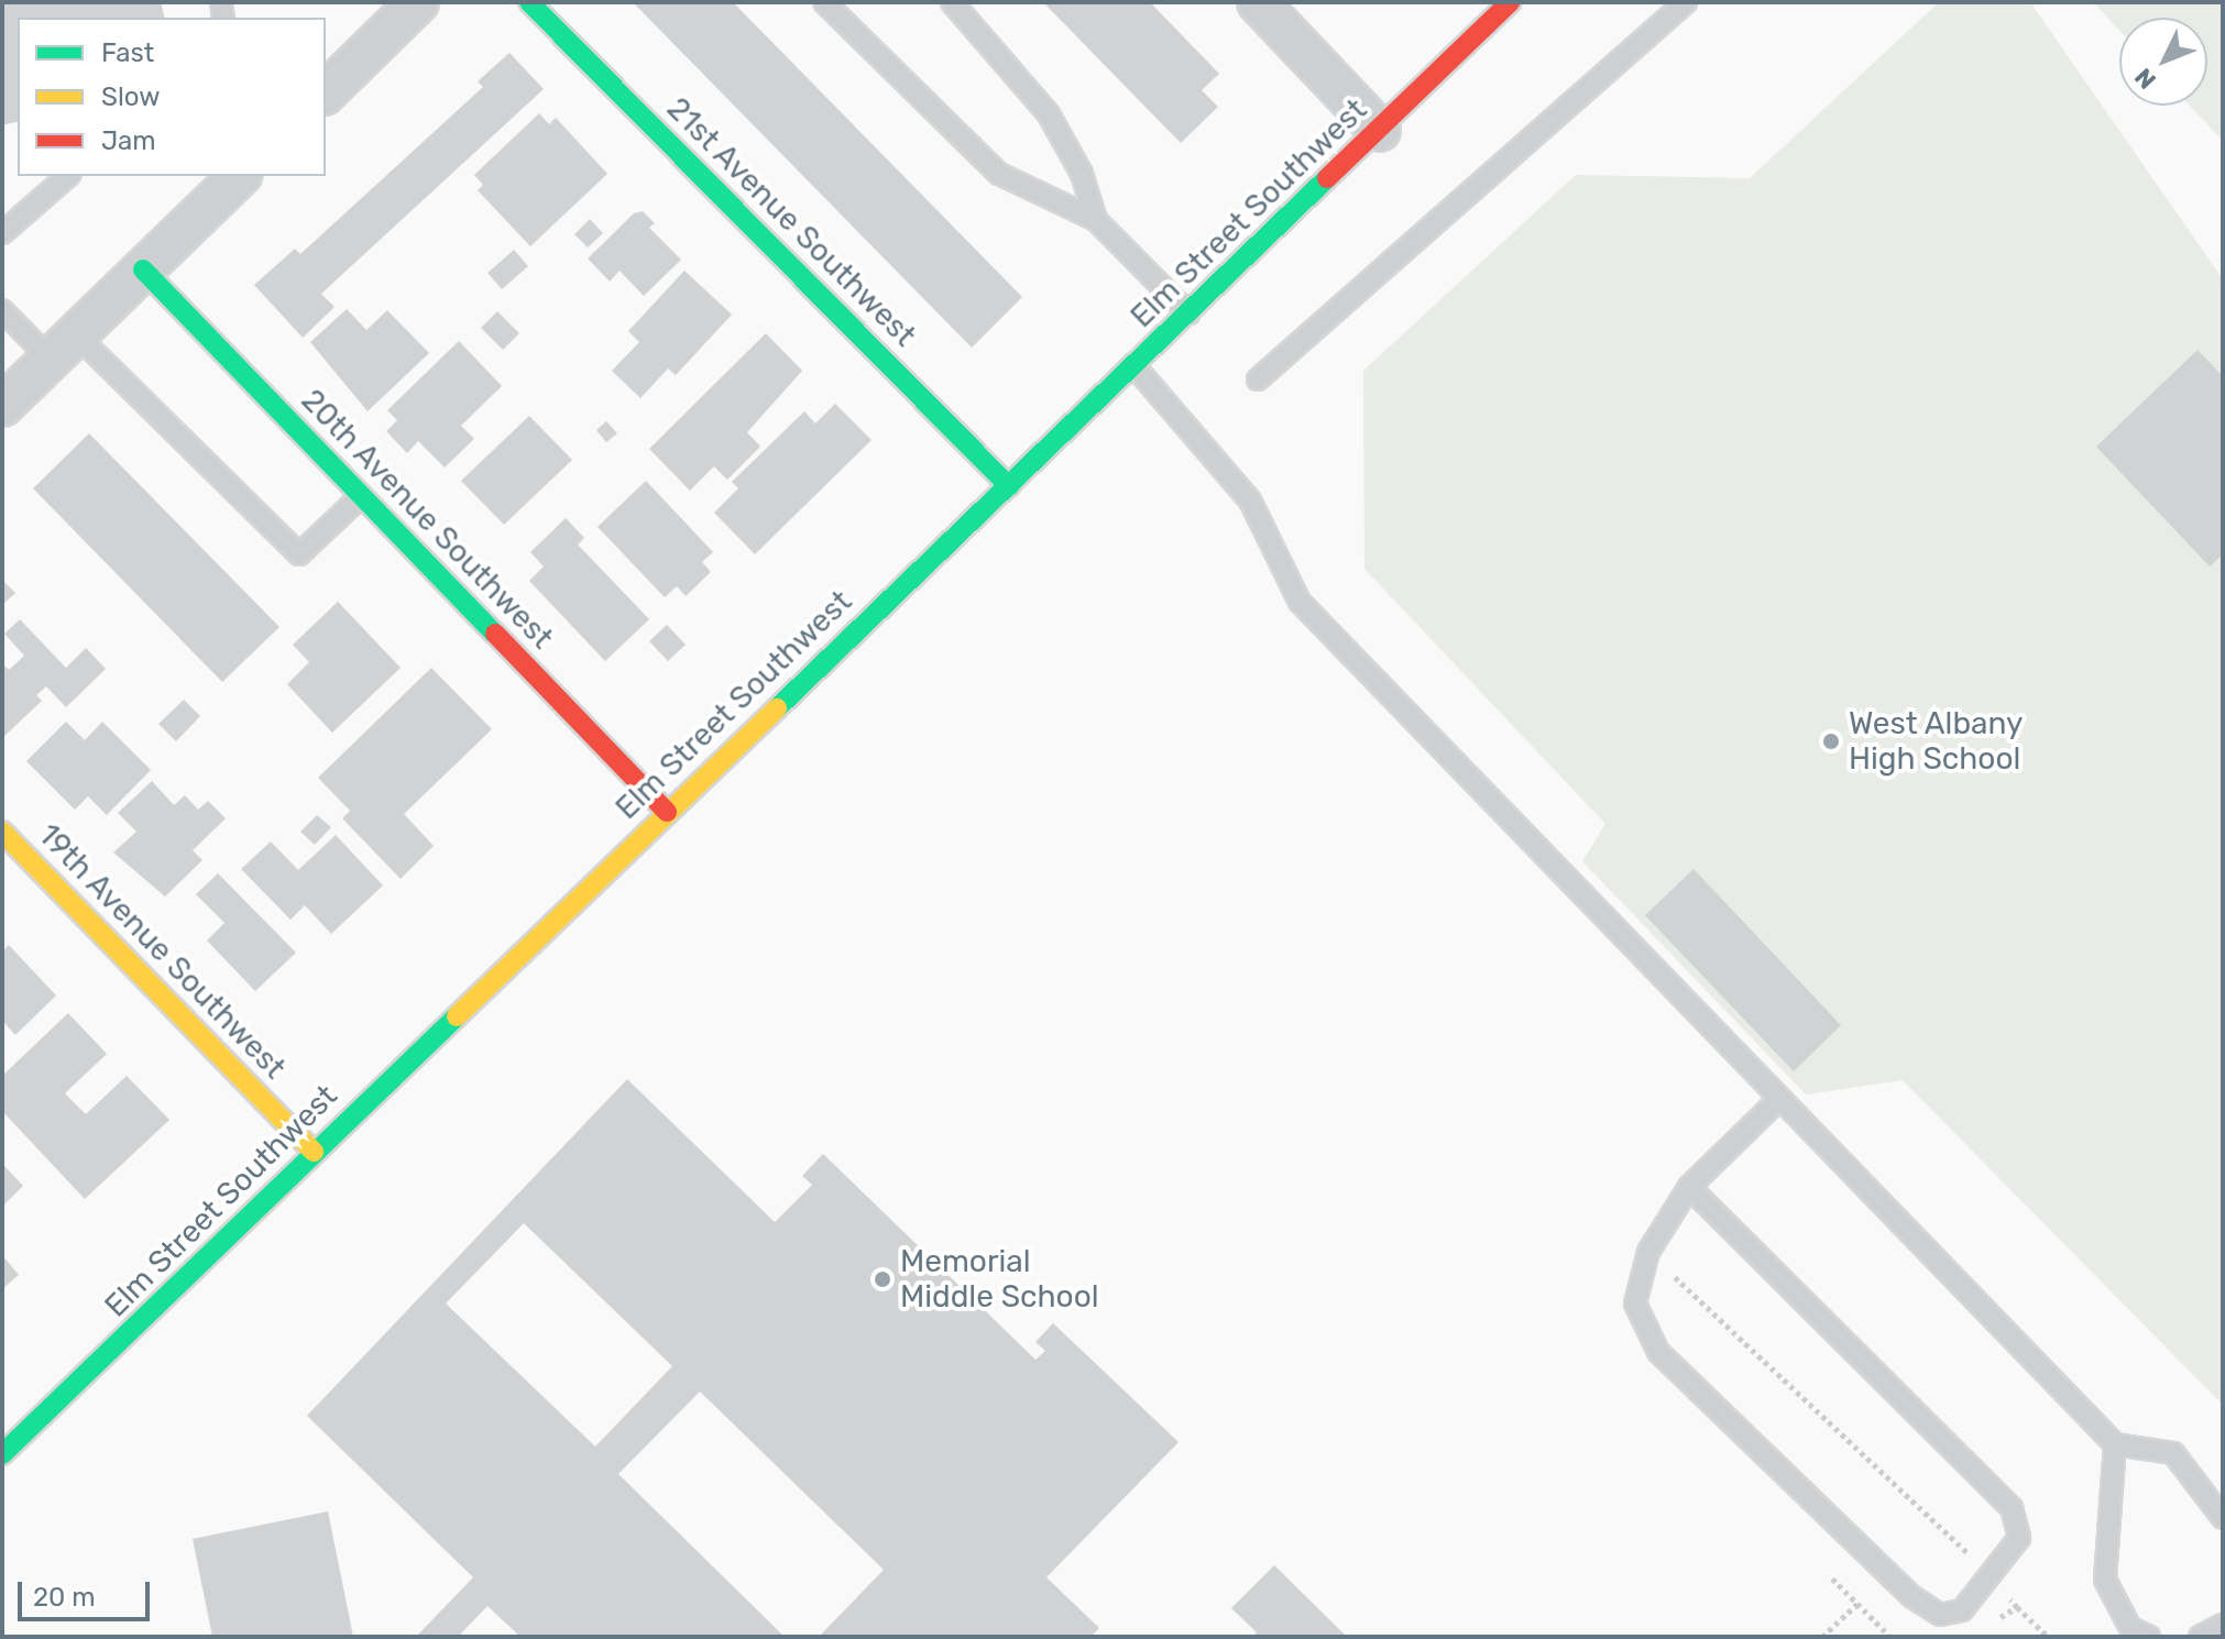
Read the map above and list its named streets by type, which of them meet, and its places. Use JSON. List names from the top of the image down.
{
  "streets": {
    "street": [
      "Elm Street Southwest",
      "21st Avenue Southwest",
      "20th Avenue Southwest",
      "19th Avenue Southwest"
    ]
  },
  "crossings": [
    ["Elm Street Southwest", "21st Avenue Southwest"],
    ["Elm Street Southwest", "20th Avenue Southwest"],
    ["Elm Street Southwest", "19th Avenue Southwest"]
  ],
  "places": ["West Albany High School", "Memorial Middle School"],
  "legend": ["Fast", "Slow", "Jam"],
  "scale_bar": "20 m",
  "north": "bottom left"
}
